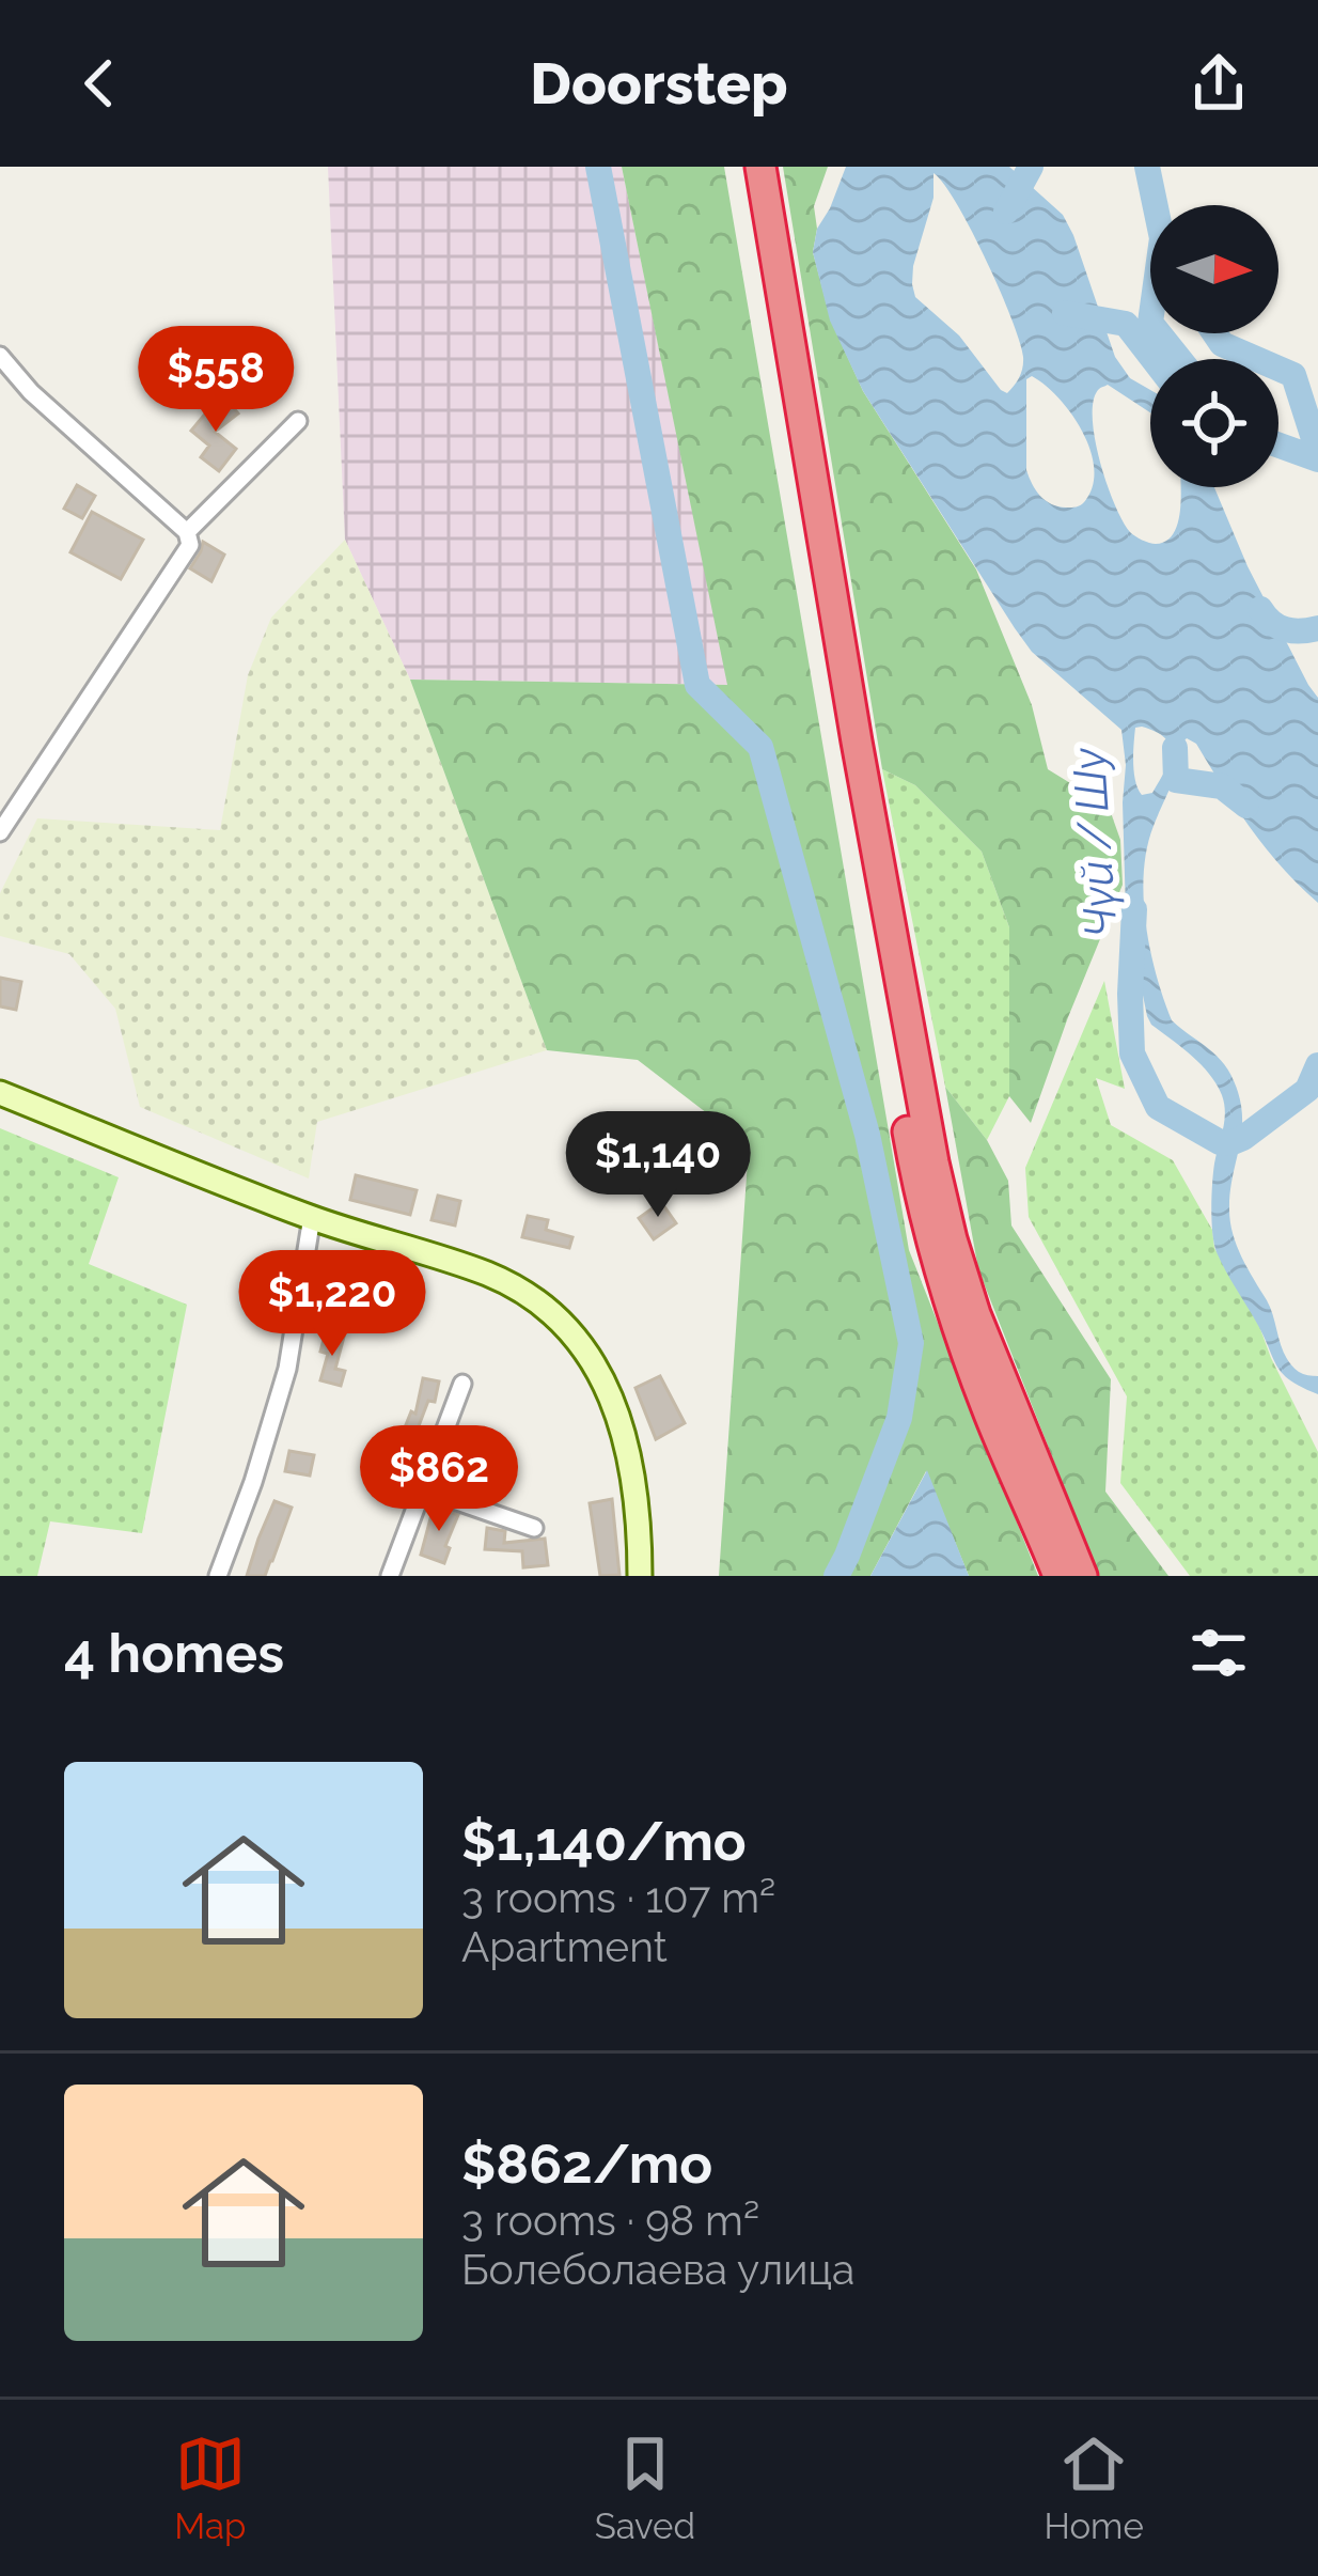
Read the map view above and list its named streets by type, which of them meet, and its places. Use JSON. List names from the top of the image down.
{
  "water": ["Чүй / Шу"],
  "north": "right",
  "page": {
    "header": "Doorstep",
    "price": [
      "$558",
      "$1,140",
      "$1,220",
      "$862"
    ],
    "heading": "4 homes",
    "list": [
      {
        "name": "$1,140/mo",
        "note": "3 rooms · 107 m² · Apartment"
      },
      {
        "name": "$862/mo",
        "note": "3 rooms · 98 m² · Болеболаева улица"
      }
    ],
    "tabs": ["Map", "Saved", "Home"]
  }
}
